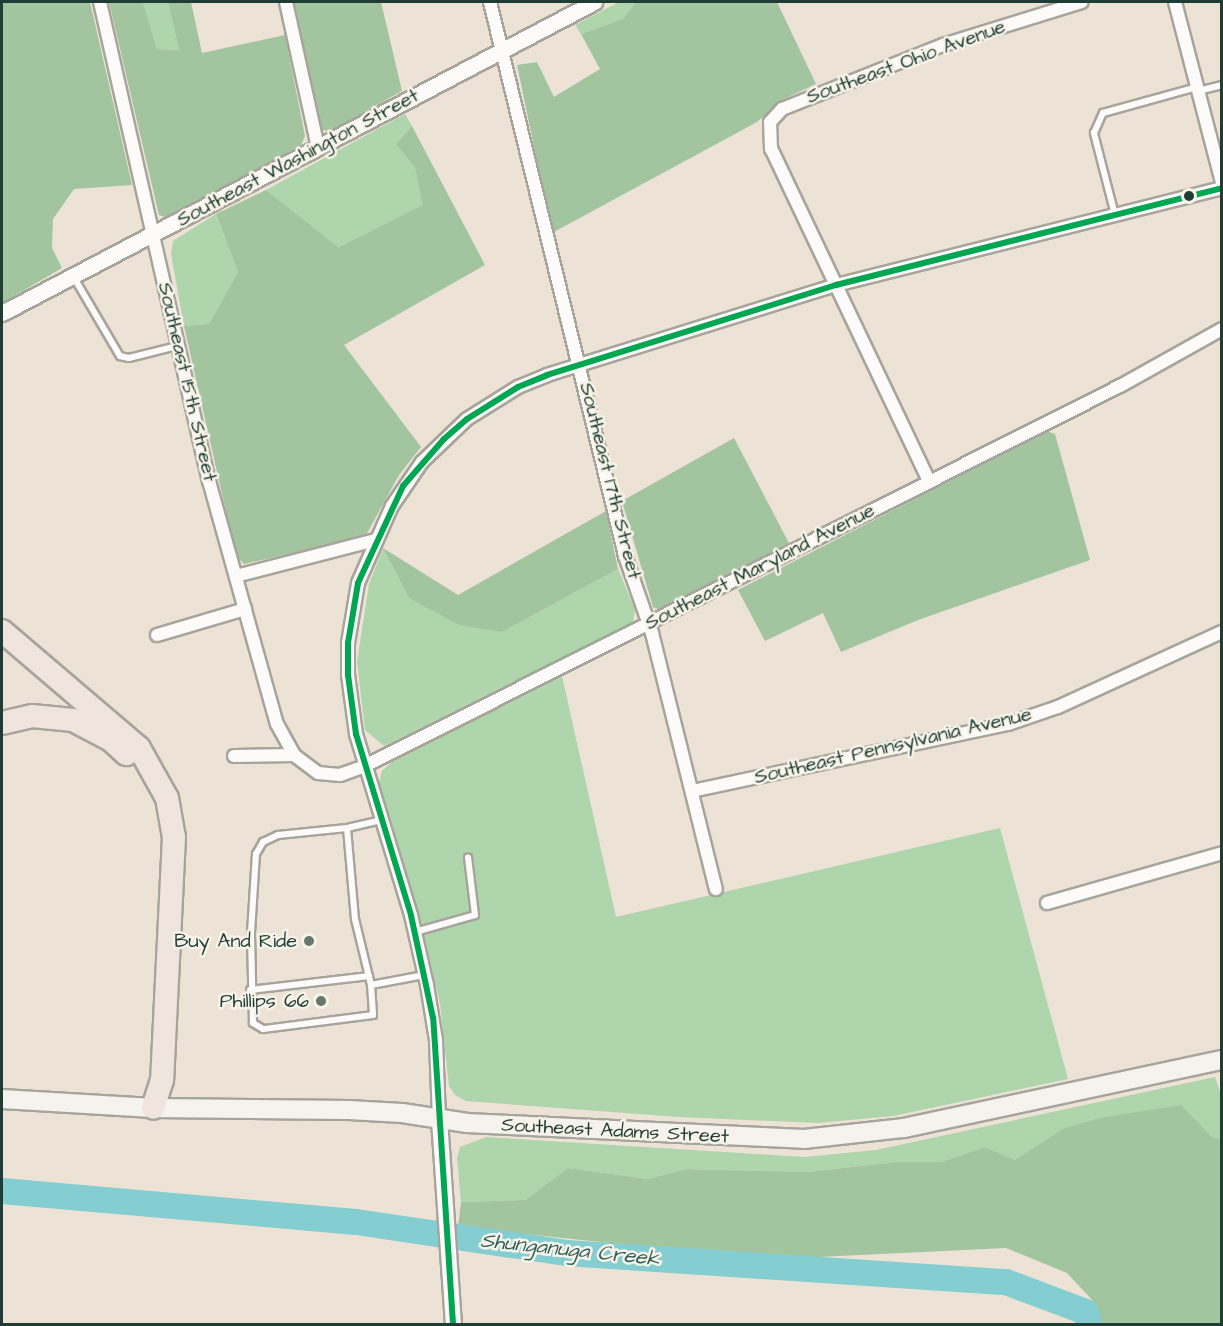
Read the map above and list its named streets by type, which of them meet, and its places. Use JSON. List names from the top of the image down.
{
  "streets": {
    "main road": ["Southeast Adams Street"],
    "street": [
      "Southeast Ohio Avenue",
      "Southeast Washington Street",
      "Southeast 15th Street",
      "Southeast 17th Street",
      "Southeast Maryland Avenue",
      "Southeast Pennsylvania Avenue"
    ]
  },
  "crossings": [
    ["Southeast Washington Street", "Southeast 15th Street"],
    ["Southeast Washington Street", "Southeast 17th Street"],
    ["Southeast 15th Street", "Southeast Maryland Avenue"],
    ["Southeast 17th Street", "Southeast Maryland Avenue"],
    ["Southeast 17th Street", "Southeast Pennsylvania Avenue"]
  ],
  "water": ["Shunganuga Creek"],
  "places": ["Buy And Ride", "Phillips 66"]
}
